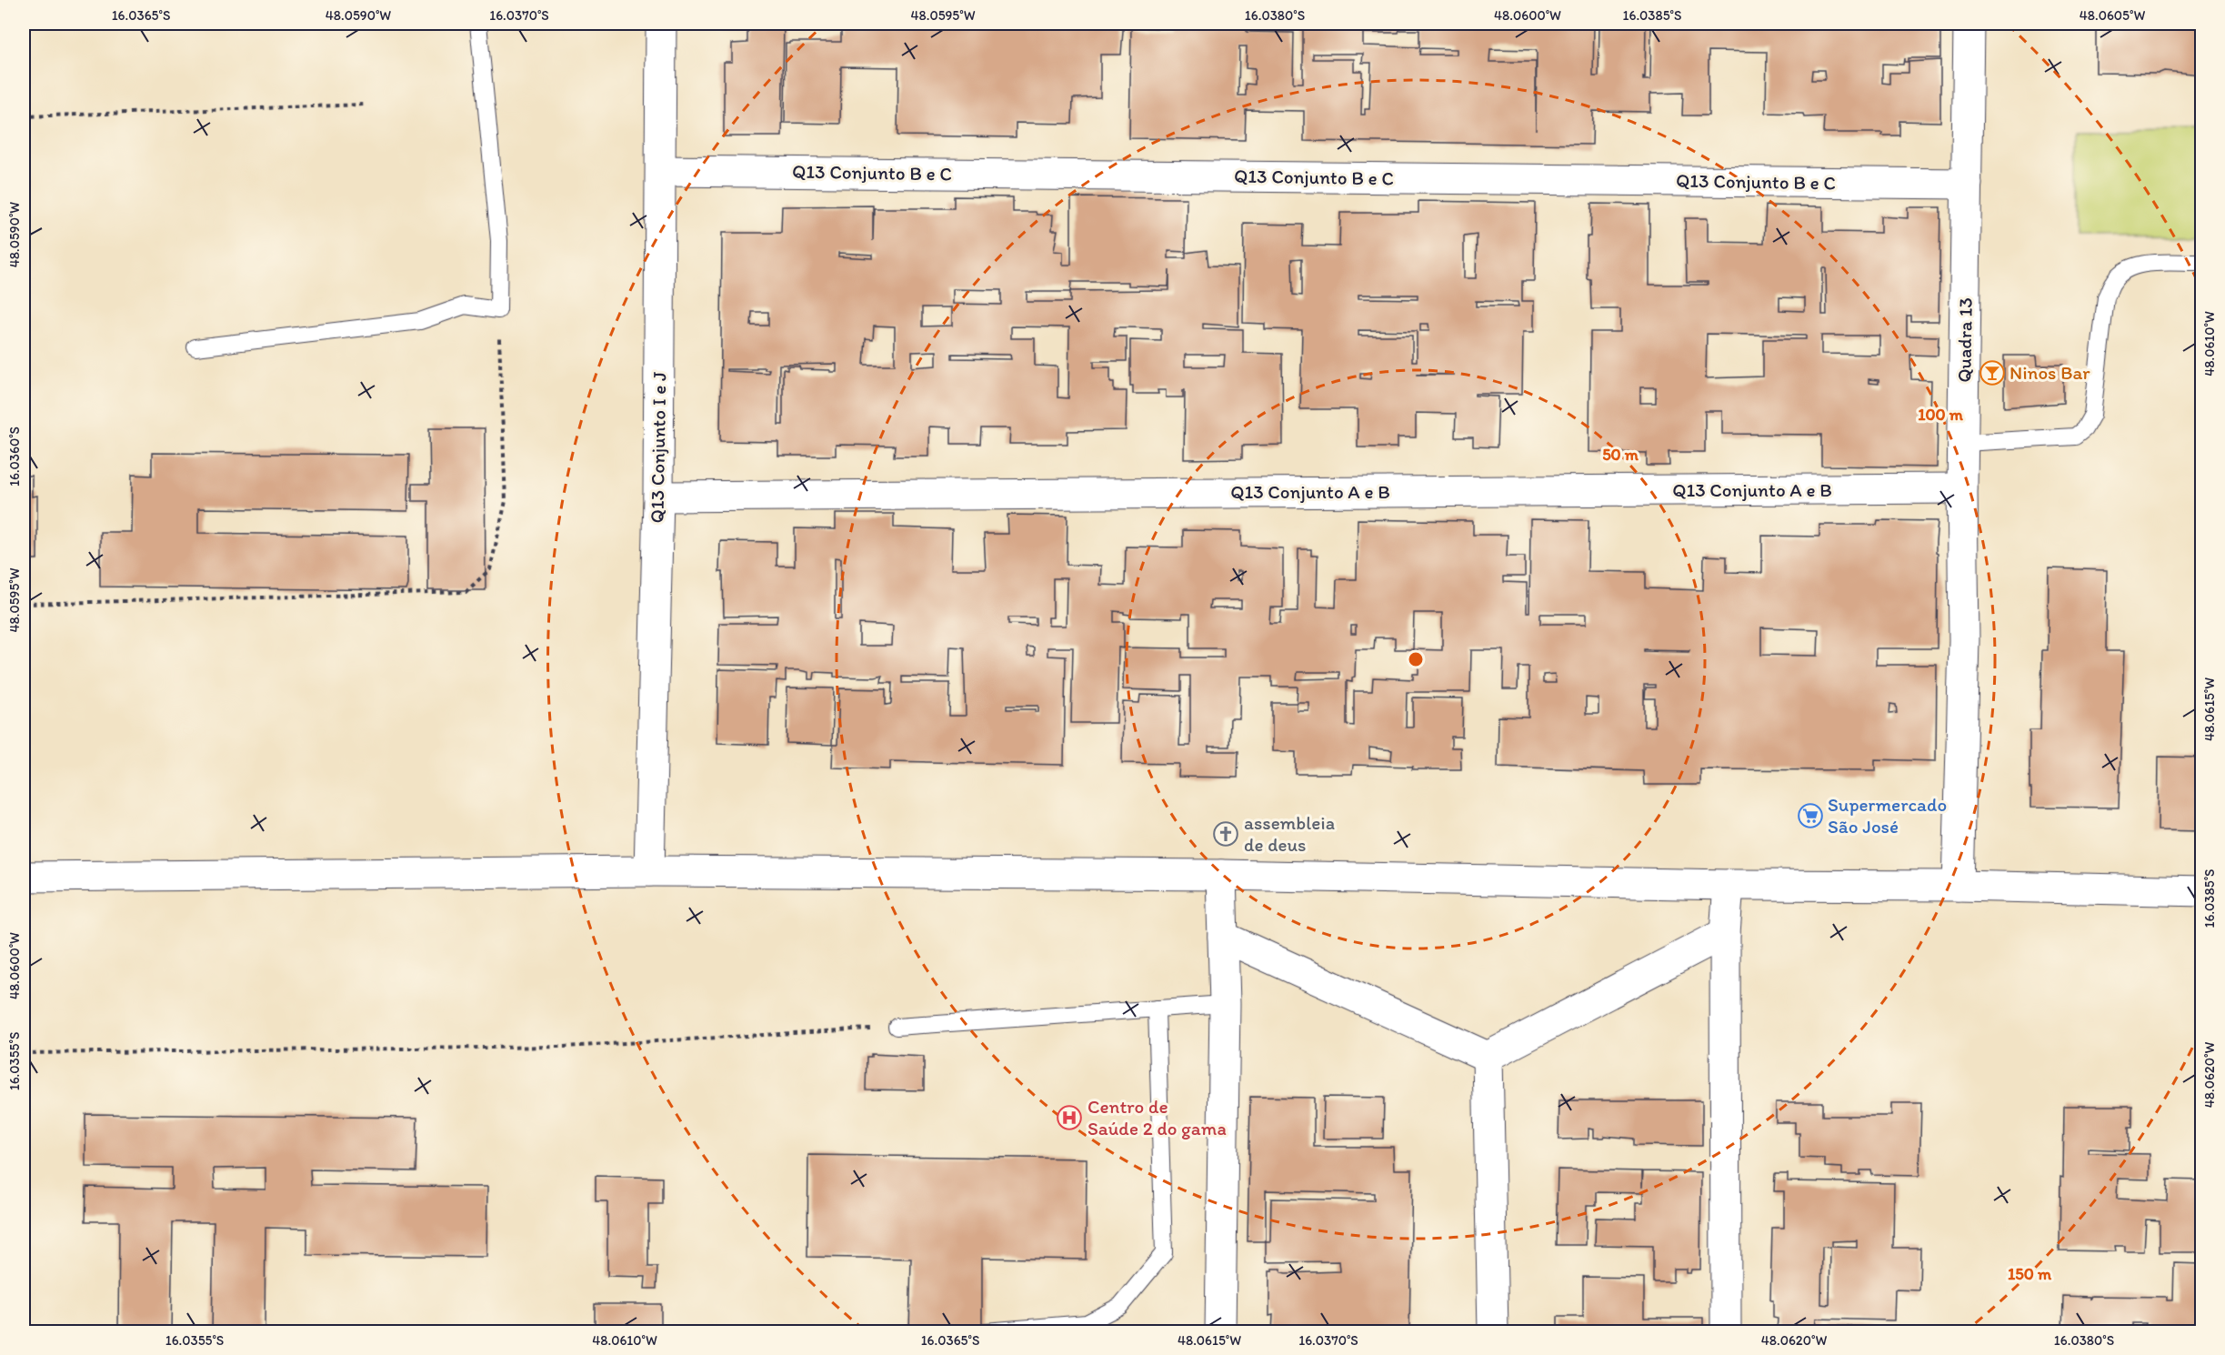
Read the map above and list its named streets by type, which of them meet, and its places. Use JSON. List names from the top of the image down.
{
  "streets": {
    "street": [
      "Q13 Conjunto B e C",
      "Quadra 13",
      "Q13 Conjunto I e J",
      "Q13 Conjunto A e B"
    ]
  },
  "crossings": [
    ["Q13 Conjunto B e C", "Quadra 13"],
    ["Q13 Conjunto B e C", "Q13 Conjunto I e J"],
    ["Quadra 13", "Q13 Conjunto A e B"],
    ["Q13 Conjunto I e J", "Q13 Conjunto A e B"]
  ],
  "places": {
    "bar": ["Ninos Bar"],
    "supermarket": ["Supermercado São José"],
    "church": ["assembleia de deus"],
    "hospital": ["Centro de Saúde 2 do gama"]
  },
  "coordinates": [
    "16.0365°S",
    "48.0590°W",
    "16.0370°S",
    "48.0595°W",
    "16.0380°S",
    "48.0600°W",
    "16.0385°S",
    "48.0605°W",
    "48.0610°W",
    "16.0360°S",
    "48.0615°W",
    "16.0355°S",
    "48.0620°W"
  ],
  "rings": ["100 m", "50 m", "150 m"]
}
